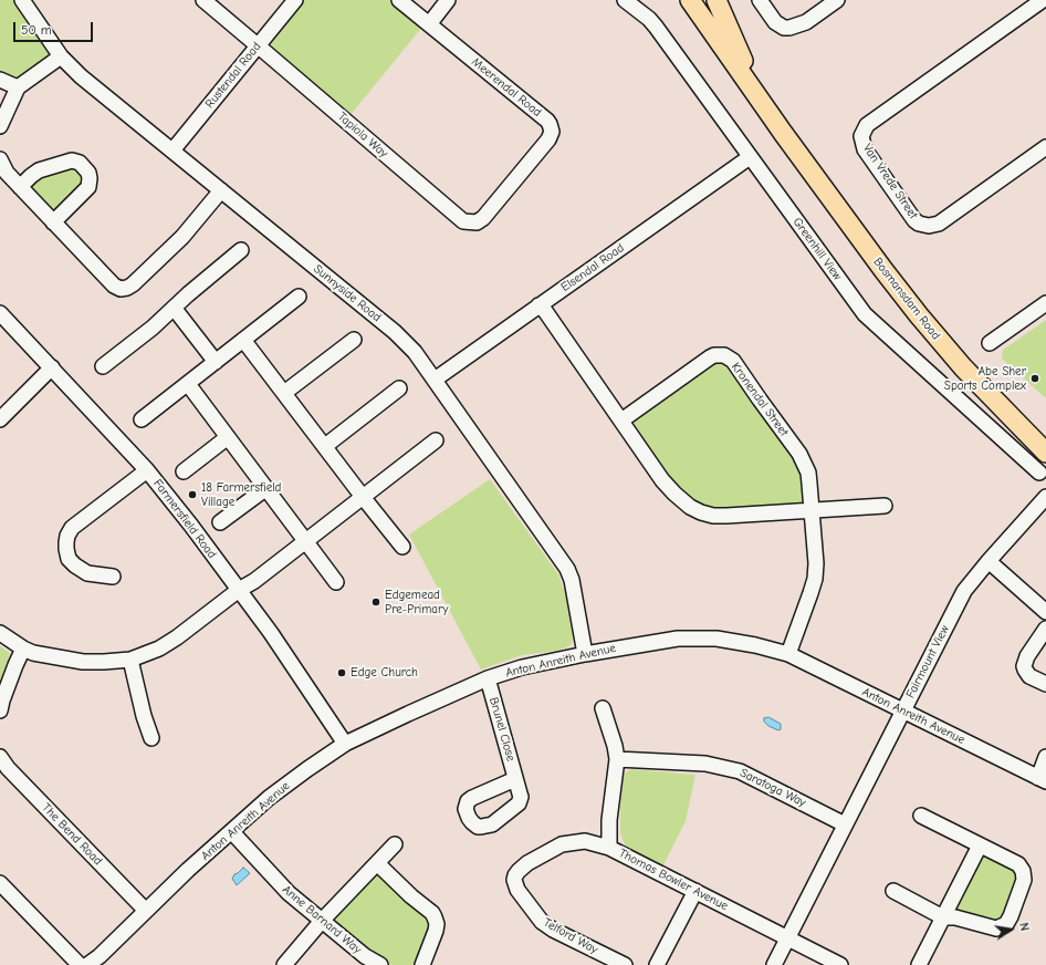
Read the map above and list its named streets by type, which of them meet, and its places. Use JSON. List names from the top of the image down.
{
  "streets": {
    "main road": ["Bosmansdam Road"],
    "street": [
      "Rustendal Road",
      "Meerendal Road",
      "Tapiola Way",
      "Van Vrede Street",
      "Greenhill View",
      "Elsendal Road",
      "Sunnyside Road",
      "Kronendal Street",
      "Farmersfield Road",
      "Anton Anreith Avenue",
      "Fairmount View",
      "Brunel Close",
      "Saratoga Way",
      "The Bend Road",
      "Thomas Bowler Avenue",
      "Anne Barnard Way",
      "Telford Way"
    ]
  },
  "crossings": [
    ["Rustendal Road", "Tapiola Way"],
    ["Rustendal Road", "Sunnyside Road"],
    ["Meerendal Road", "Tapiola Way"],
    ["Greenhill View", "Elsendal Road"],
    ["Elsendal Road", "Sunnyside Road"],
    ["Sunnyside Road", "Anton Anreith Avenue"],
    ["Kronendal Street", "Anton Anreith Avenue"],
    ["Farmersfield Road", "Anton Anreith Avenue"],
    ["Anton Anreith Avenue", "Fairmount View"],
    ["Anton Anreith Avenue", "Brunel Close"],
    ["Anton Anreith Avenue", "The Bend Road"],
    ["Anton Anreith Avenue", "Anne Barnard Way"],
    ["Fairmount View", "Saratoga Way"],
    ["Fairmount View", "Thomas Bowler Avenue"],
    ["Saratoga Way", "Thomas Bowler Avenue"],
    ["Thomas Bowler Avenue", "Telford Way"]
  ],
  "places": [
    "Abe Sher Sports Complex",
    "18 Farmersfield Village",
    "Edgemead Pre-Primary",
    "Edge Church"
  ],
  "scale_bar": "50 m",
  "north": "right"
}
